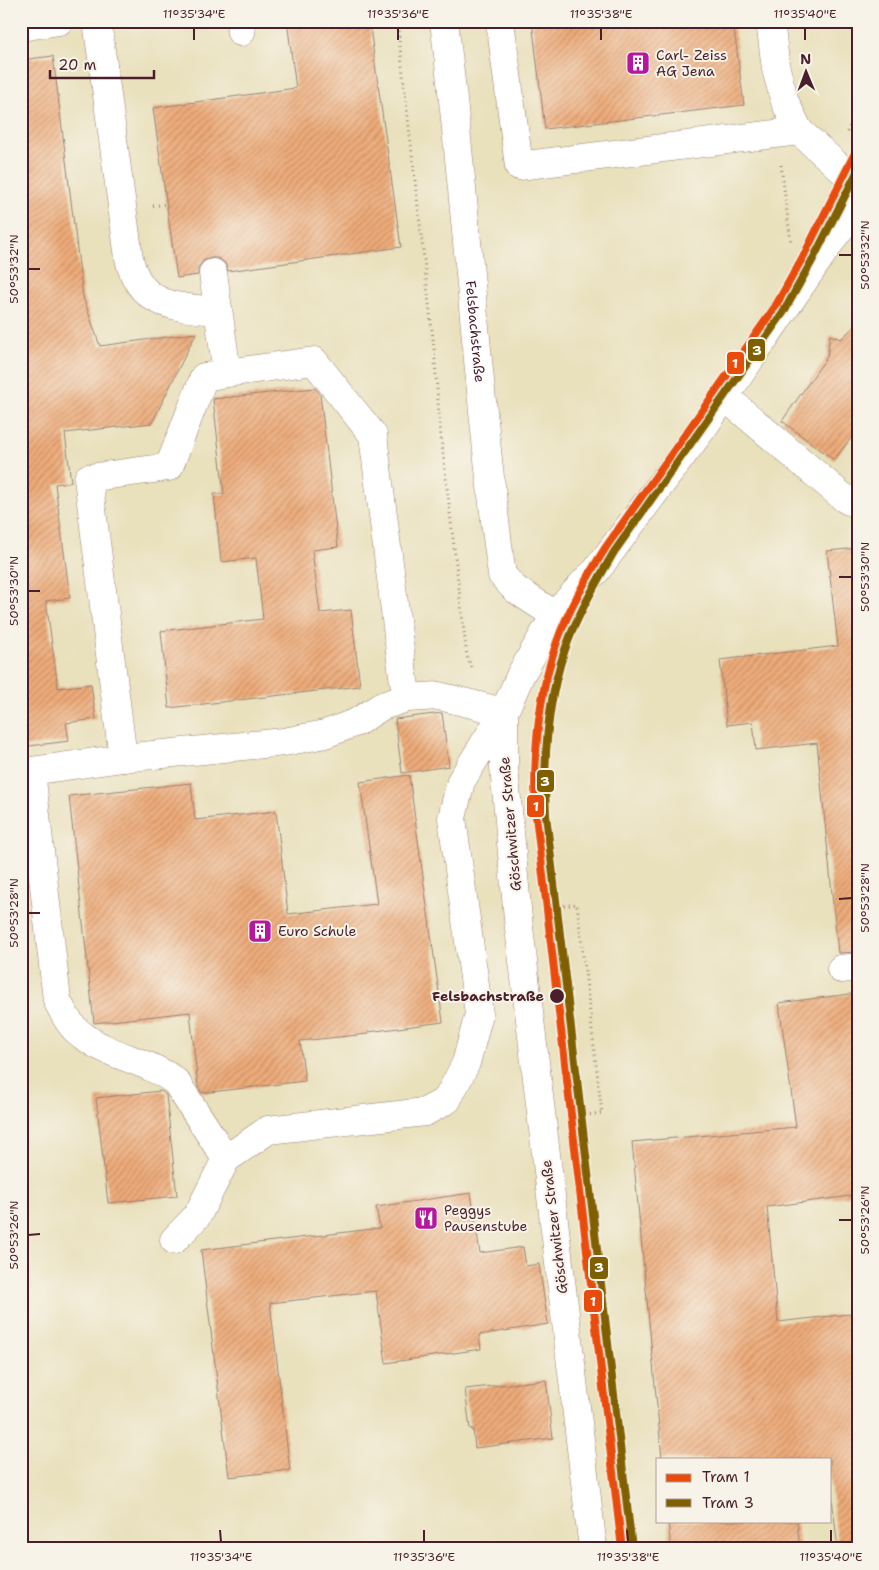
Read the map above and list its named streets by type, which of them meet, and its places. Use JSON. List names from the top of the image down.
{
  "streets": {
    "street": ["Felsbachstraße", "Göschwitzer Straße"]
  },
  "crossings": [
    ["Felsbachstraße", "Göschwitzer Straße"]
  ],
  "places": {
    "building": ["Carl- Zeiss AG Jena", "Euro Schule"],
    "other": ["Felsbachstraße"],
    "restaurant": ["Peggys Pausenstube"]
  },
  "lines": ["tram line 1", "tram line 3"],
  "legend": ["Tram 1", "Tram 3"],
  "scale_bar": "20 m",
  "north": "top",
  "coordinates": [
    "11°35'34\"E",
    "11°35'36\"E",
    "11°35'38\"E",
    "11°35'40\"E",
    "50°53'32\"N",
    "50°53'30\"N",
    "50°53'28\"N",
    "50°53'26\"N"
  ]
}
